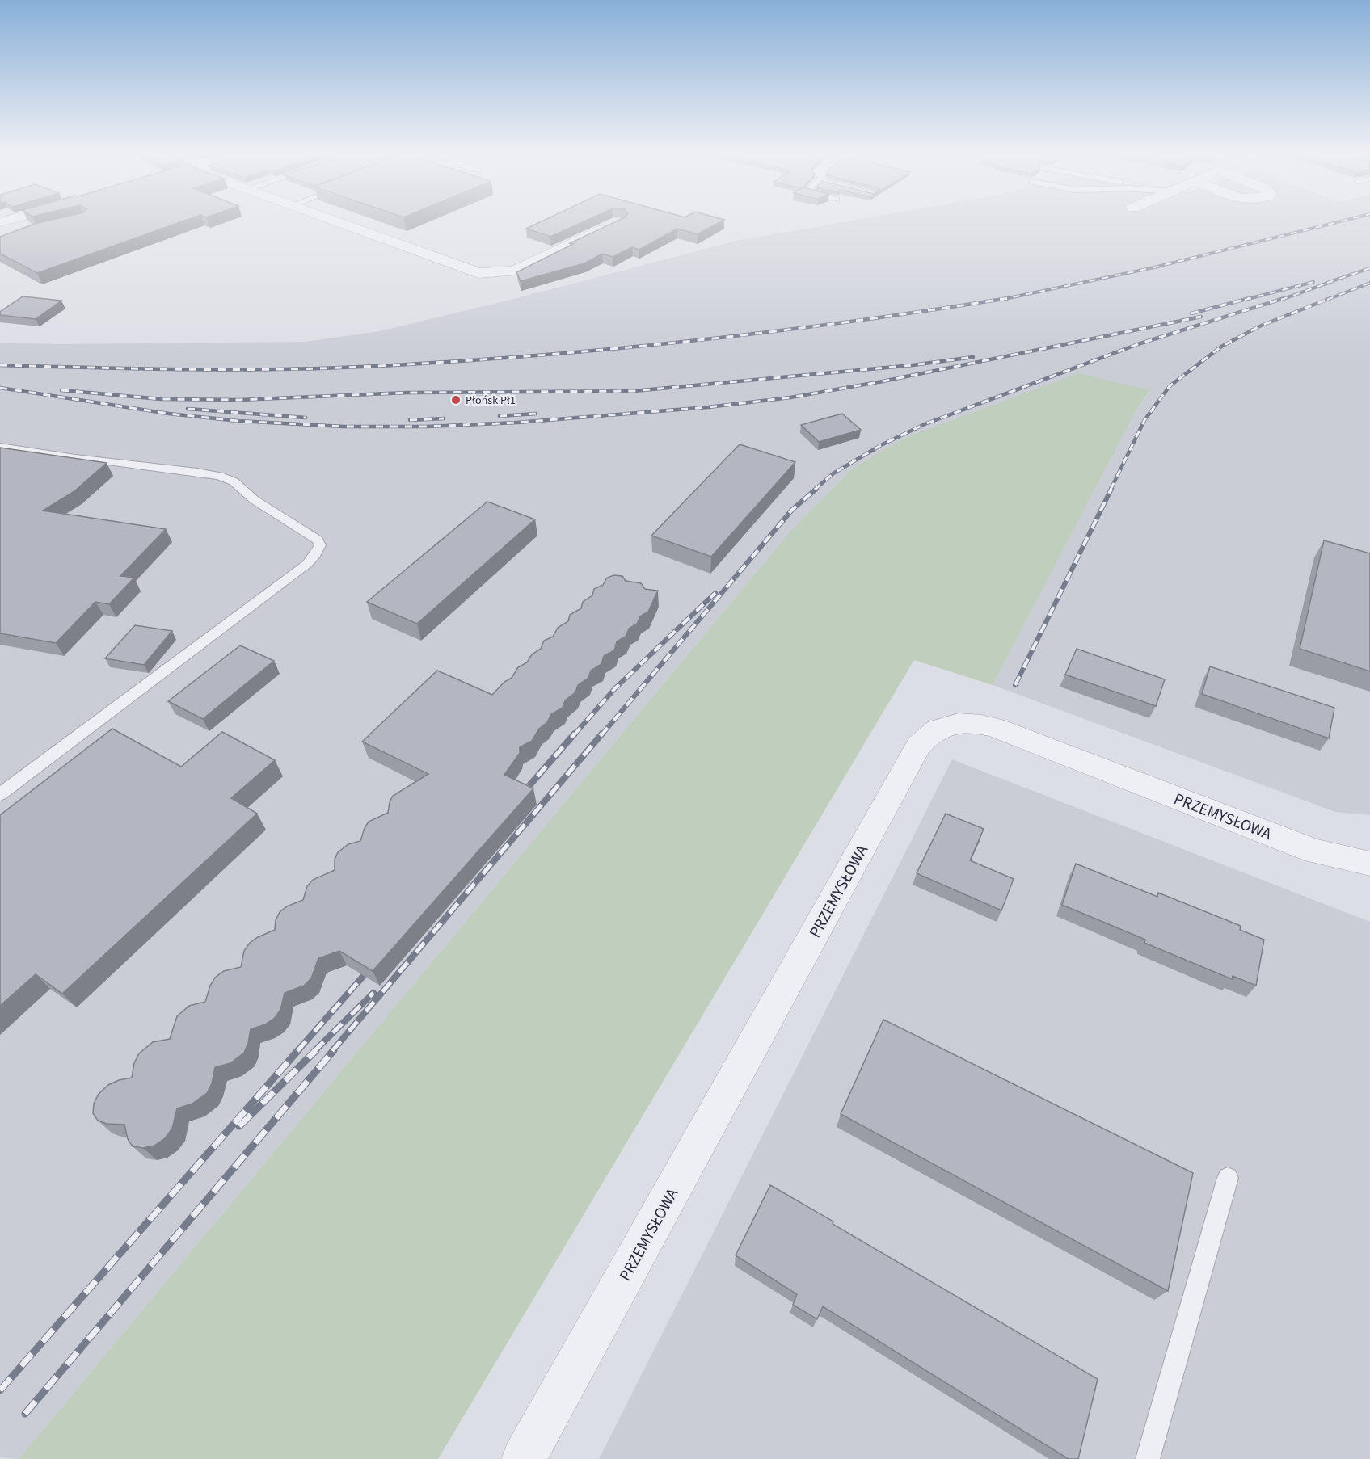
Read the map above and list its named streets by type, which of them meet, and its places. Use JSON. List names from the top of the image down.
{
  "streets": {
    "street": ["PRZEMYSŁOWA"]
  },
  "places": ["Płońsk Pł1"]
}
